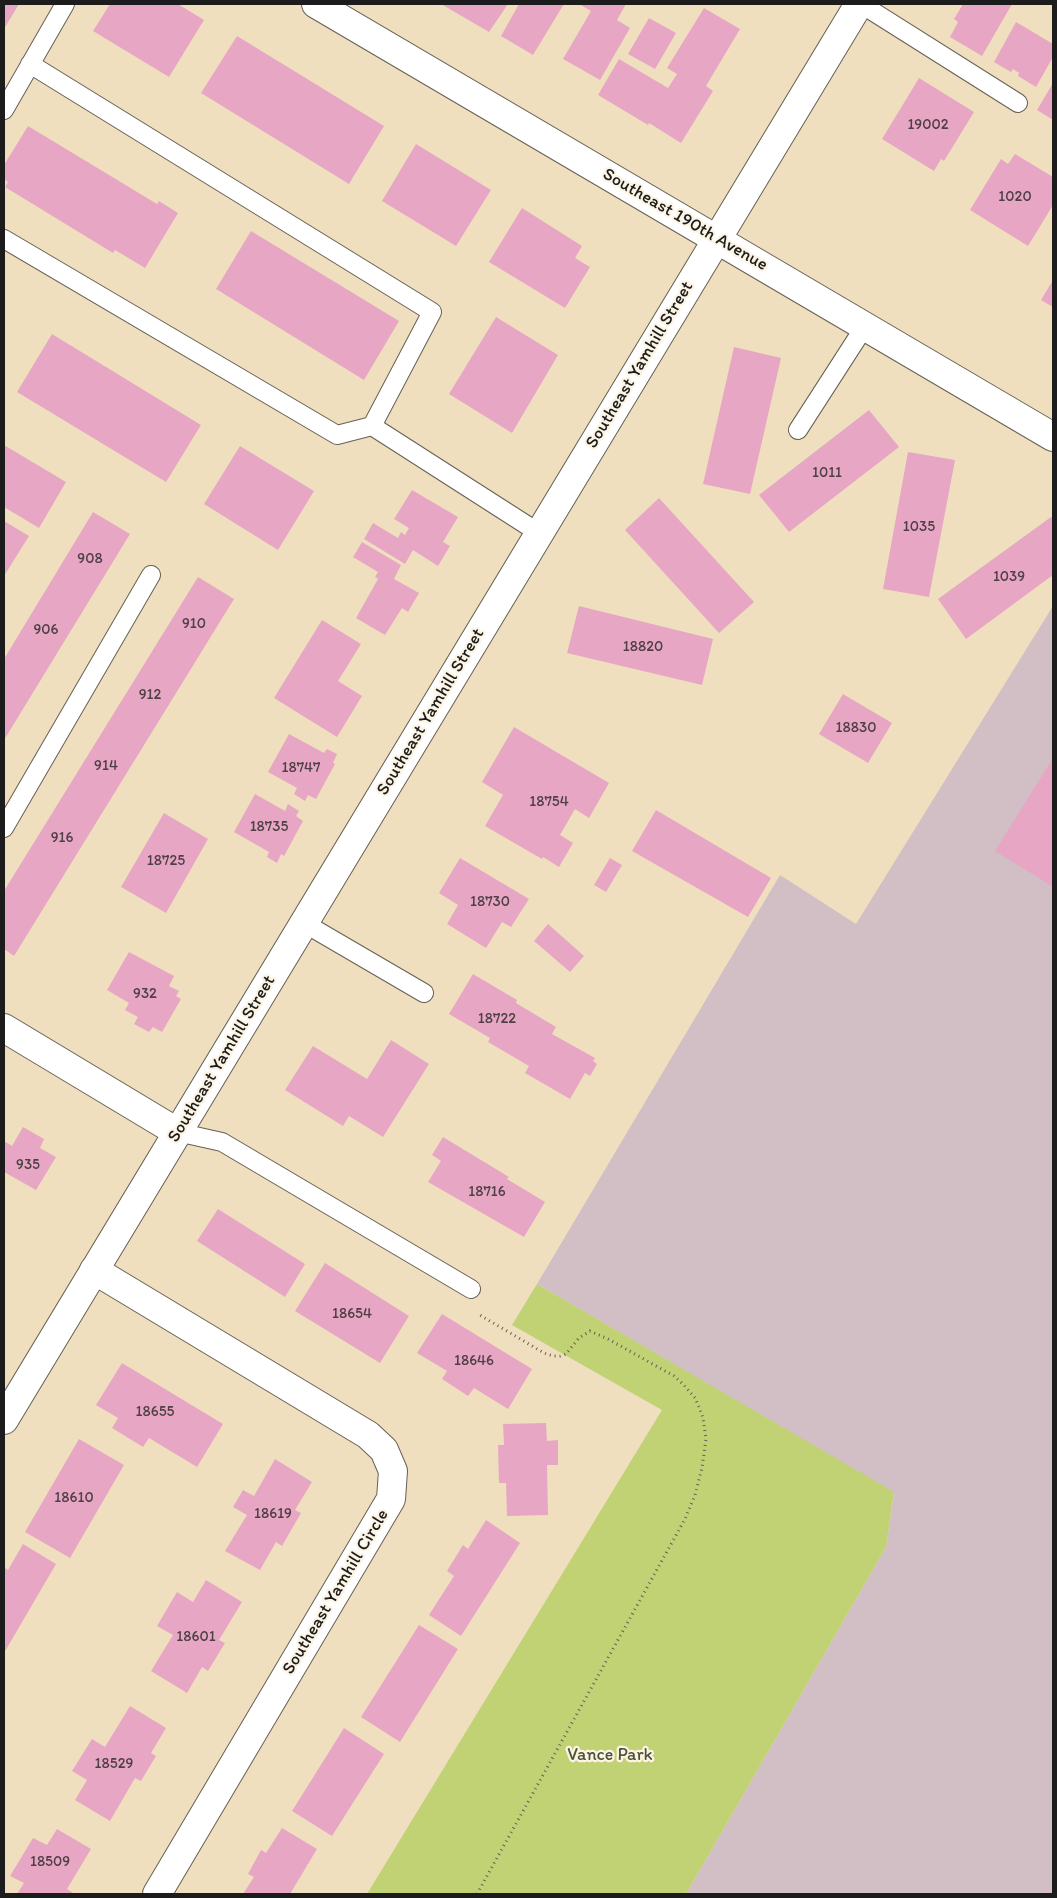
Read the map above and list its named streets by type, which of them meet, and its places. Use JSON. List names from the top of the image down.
{
  "streets": {
    "street": ["Southeast 190th Avenue", "Southeast Yamhill Street", "Southeast Yamhill Circle"]
  },
  "crossings": [
    ["Southeast 190th Avenue", "Southeast Yamhill Street"],
    ["Southeast Yamhill Street", "Southeast Yamhill Circle"]
  ],
  "parks": ["Vance Park"],
  "house_numbers": [
    "19002",
    "1020",
    "1011",
    "1035",
    "908",
    "1039",
    "910",
    "906",
    "18820",
    "912",
    "18830",
    "914",
    "18747",
    "18754",
    "18735",
    "916",
    "18725",
    "18730",
    "932",
    "18722",
    "935",
    "18716",
    "18654",
    "18646",
    "18655",
    "18610",
    "18619",
    "18601",
    "18529",
    "18509"
  ]
}
